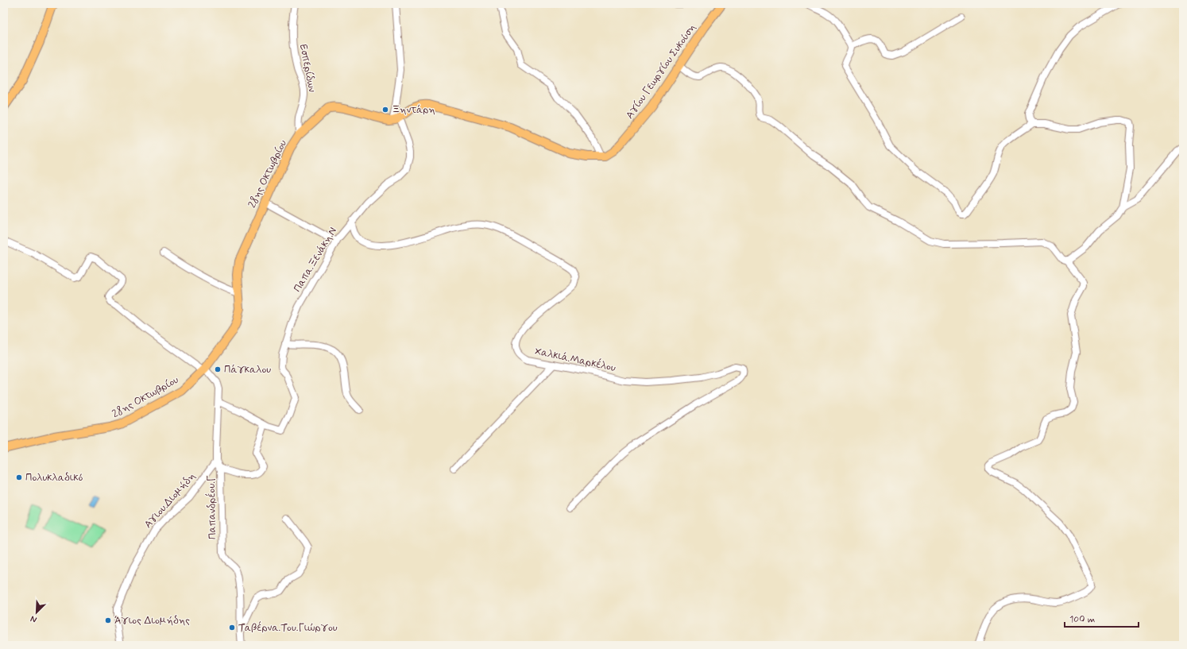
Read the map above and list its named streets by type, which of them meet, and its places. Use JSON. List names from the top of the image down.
{
  "streets": {
    "main road": ["Αγίου Γεωργίου Συκούση", "28ης Οκτωβρίου"],
    "street": [
      "Εσπερίδων",
      "Παπα.Ξενάκη.Ν",
      "Χαλκιά.Μαρκέλου",
      "Αγιου.Διομήδη",
      "Παπανδρέου.Γ"
    ]
  },
  "crossings": [
    ["Εσπερίδων", "28ης Οκτωβρίου"],
    ["Αγίου Γεωργίου Συκούση", "Παπα.Ξενάκη.Ν"],
    ["28ης Οκτωβρίου", "Παπανδρέου.Γ"],
    ["Παπα.Ξενάκη.Ν", "Χαλκιά.Μαρκέλου"],
    ["Αγιου.Διομήδη", "Παπανδρέου.Γ"]
  ],
  "places": [
    "Ξηντάρη",
    "Πάγκαλου",
    "Πολυκλαδικό",
    "Άγιος Διομήδης",
    "Ταβέρνα.Του.Γιώργου"
  ],
  "scale_bar": "100 m",
  "north": "bottom left"
}
